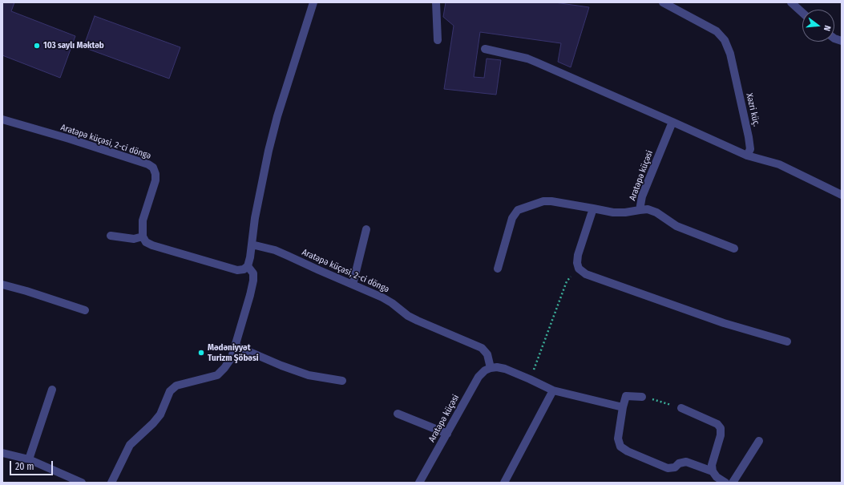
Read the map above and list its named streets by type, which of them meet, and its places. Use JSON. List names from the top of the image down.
{
  "streets": {
    "street": ["Xəzri küç.", "Aratəpə küçəsi, 2-ci döngə", "Aratəpə küçəsi"]
  },
  "crossings": [
    ["Aratəpə küçəsi, 2-ci döngə", "Aratəpə küçəsi"]
  ],
  "places": ["103 saylı Məktəb", "Mədəniyyət Turizm Şöbəsi"],
  "scale_bar": "20 m",
  "north": "right"
}
